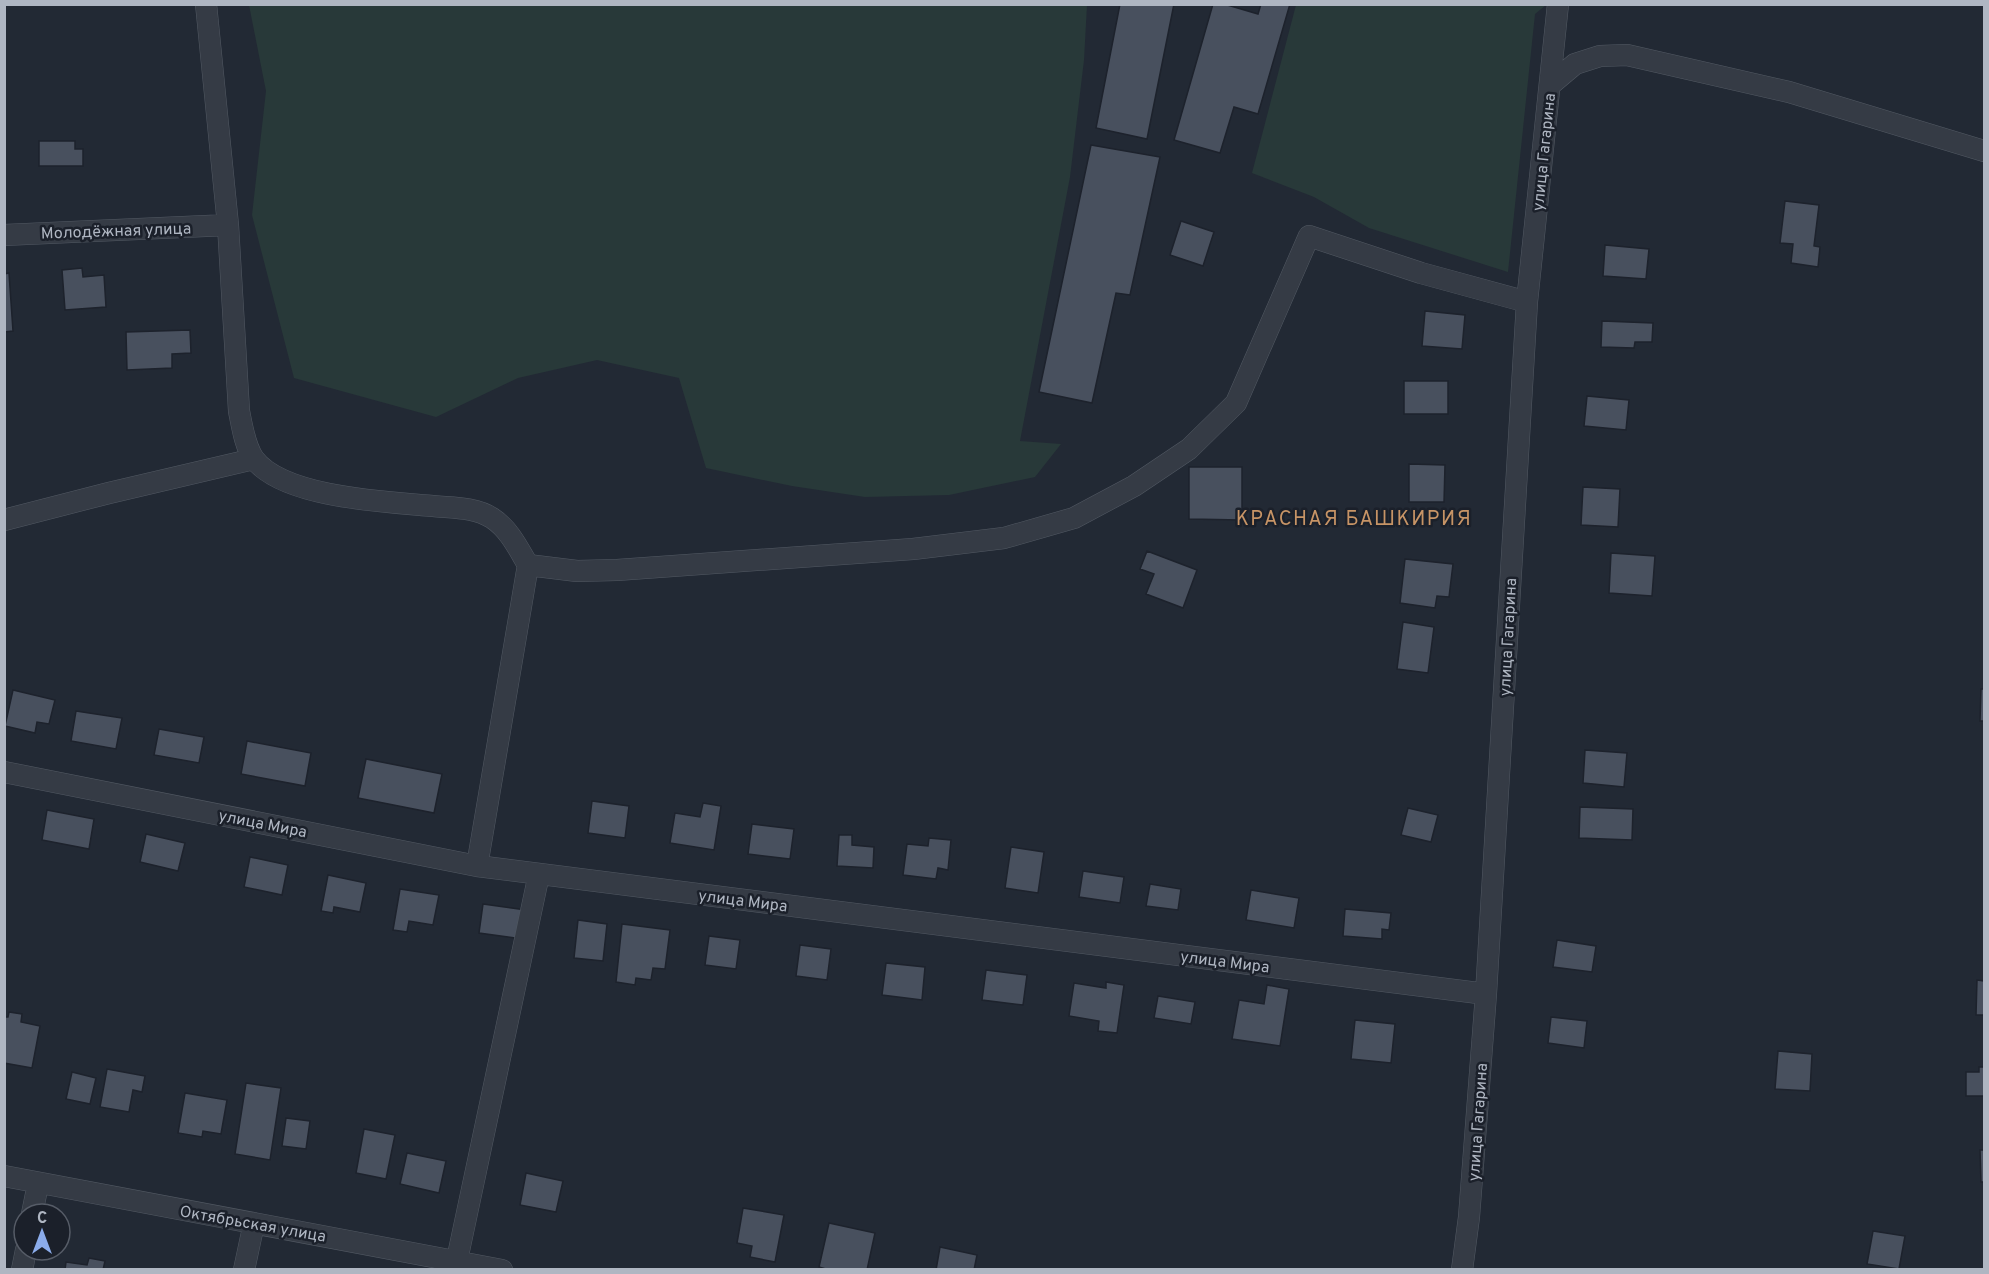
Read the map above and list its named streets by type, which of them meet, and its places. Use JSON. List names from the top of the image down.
{
  "streets": {
    "street": [
      "улица Гагарина",
      "Молодёжная улица",
      "улица Мира",
      "Октябрьская улица"
    ]
  },
  "crossings": [
    ["улица Гагарина", "улица Мира"]
  ],
  "districts": ["КРАСНАЯ БАШКИРИЯ"],
  "north": "top"
}
